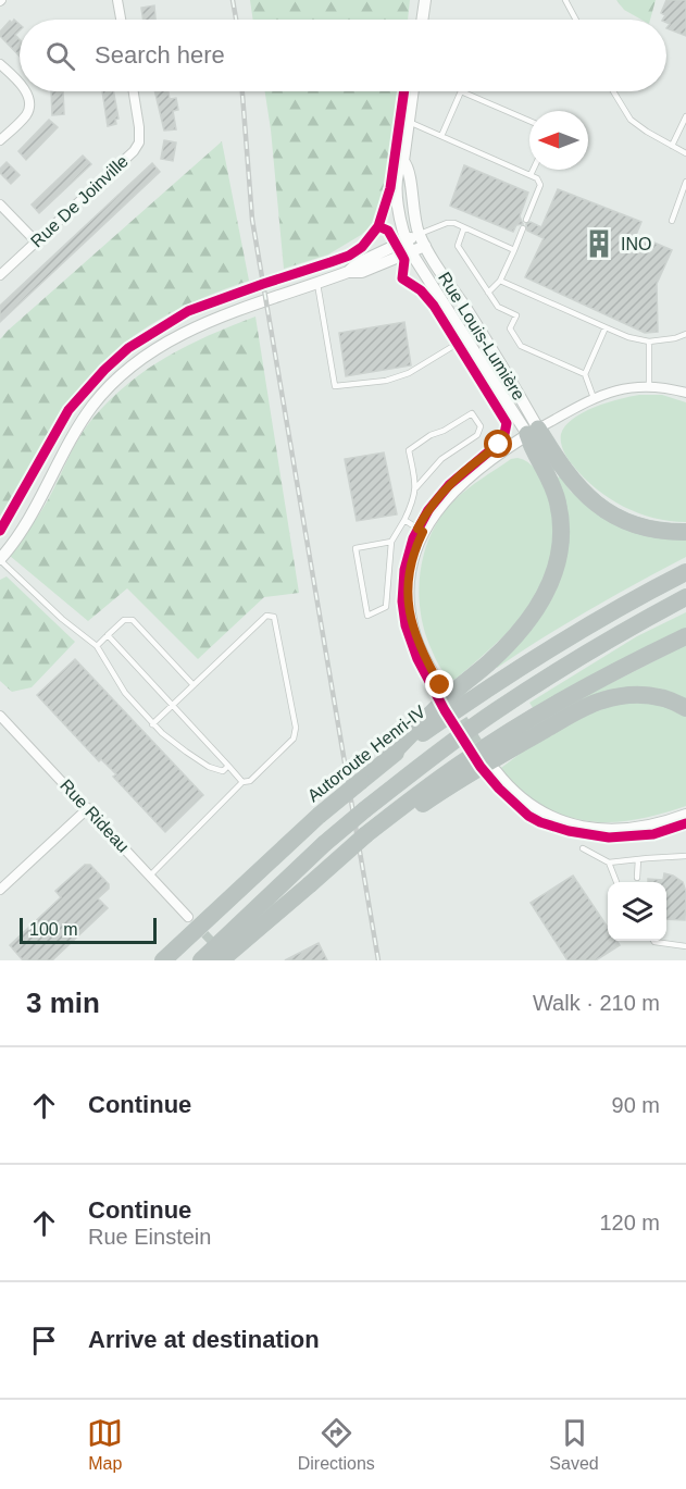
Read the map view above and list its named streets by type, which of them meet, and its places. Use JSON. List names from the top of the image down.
{
  "streets": {
    "highway": ["Autoroute Henri-IV"],
    "street": ["Rue De Joinville", "Rue Louis-Lumière", "Rue Rideau"]
  },
  "places": {
    "building": ["INO"]
  },
  "scale_bar": "100 m",
  "north": "left",
  "page": {
    "search": "Search here",
    "scale": "100 m",
    "heading": ["3 min", "Walk · 210 m"],
    "list": [
      ["Continue", "90 m"],
      ["Continue", "Rue Einstein", "120 m"],
      "Arrive at destination"
    ],
    "nav": ["Map", "Directions", "Saved"]
  }
}
